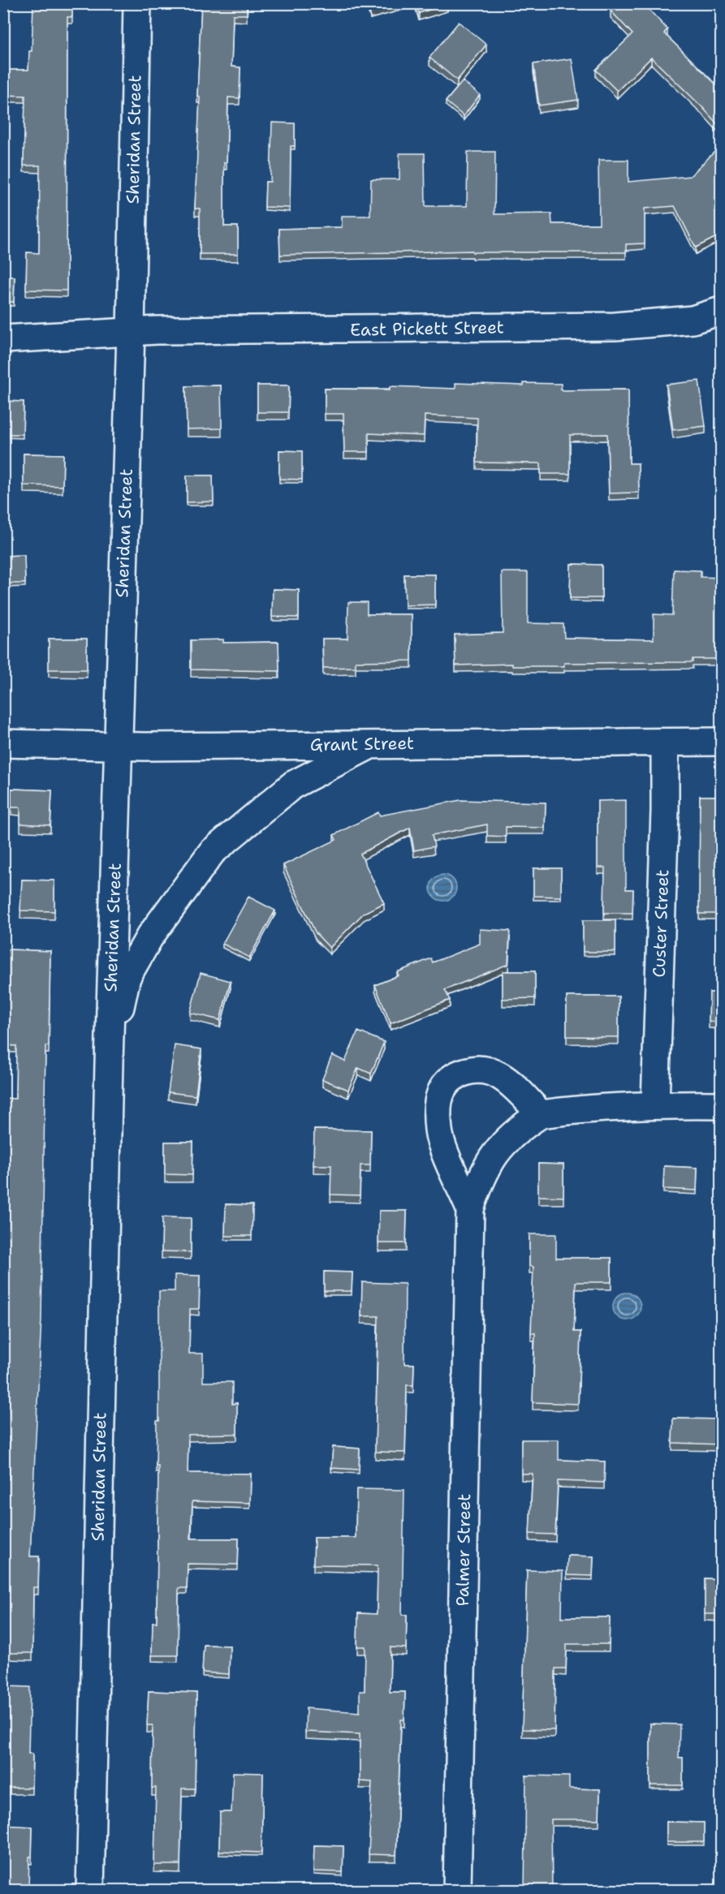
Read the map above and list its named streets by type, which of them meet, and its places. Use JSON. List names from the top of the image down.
{
  "streets": {
    "street": [
      "Sheridan Street",
      "East Pickett Street",
      "Grant Street",
      "Custer Street",
      "Palmer Street"
    ]
  },
  "crossings": [
    ["Sheridan Street", "East Pickett Street"],
    ["Sheridan Street", "Grant Street"],
    ["Grant Street", "Custer Street"],
    ["Custer Street", "Palmer Street"]
  ]
}
